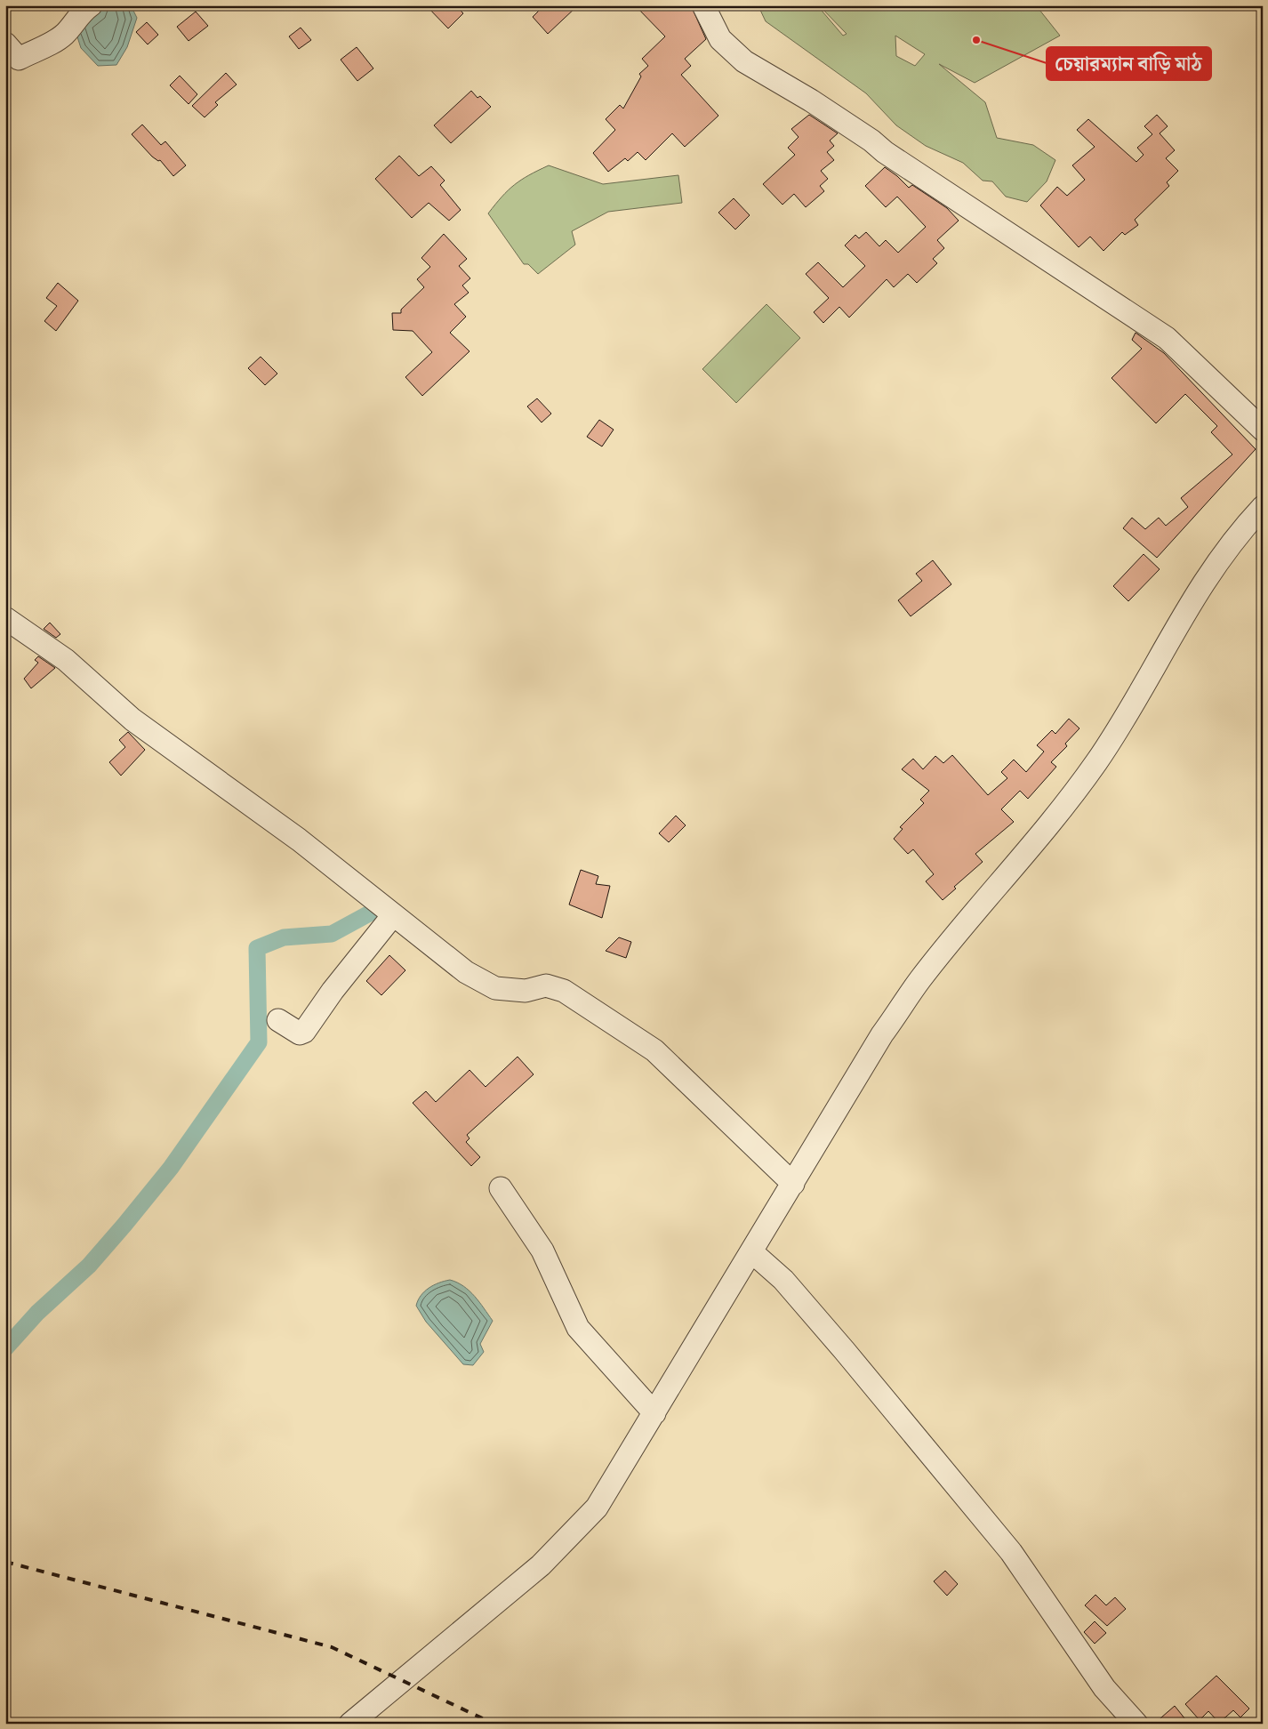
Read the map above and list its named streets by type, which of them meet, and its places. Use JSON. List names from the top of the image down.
{
  "places": ["চেয়ারম্যান বাড়ি মাঠ"]
}
